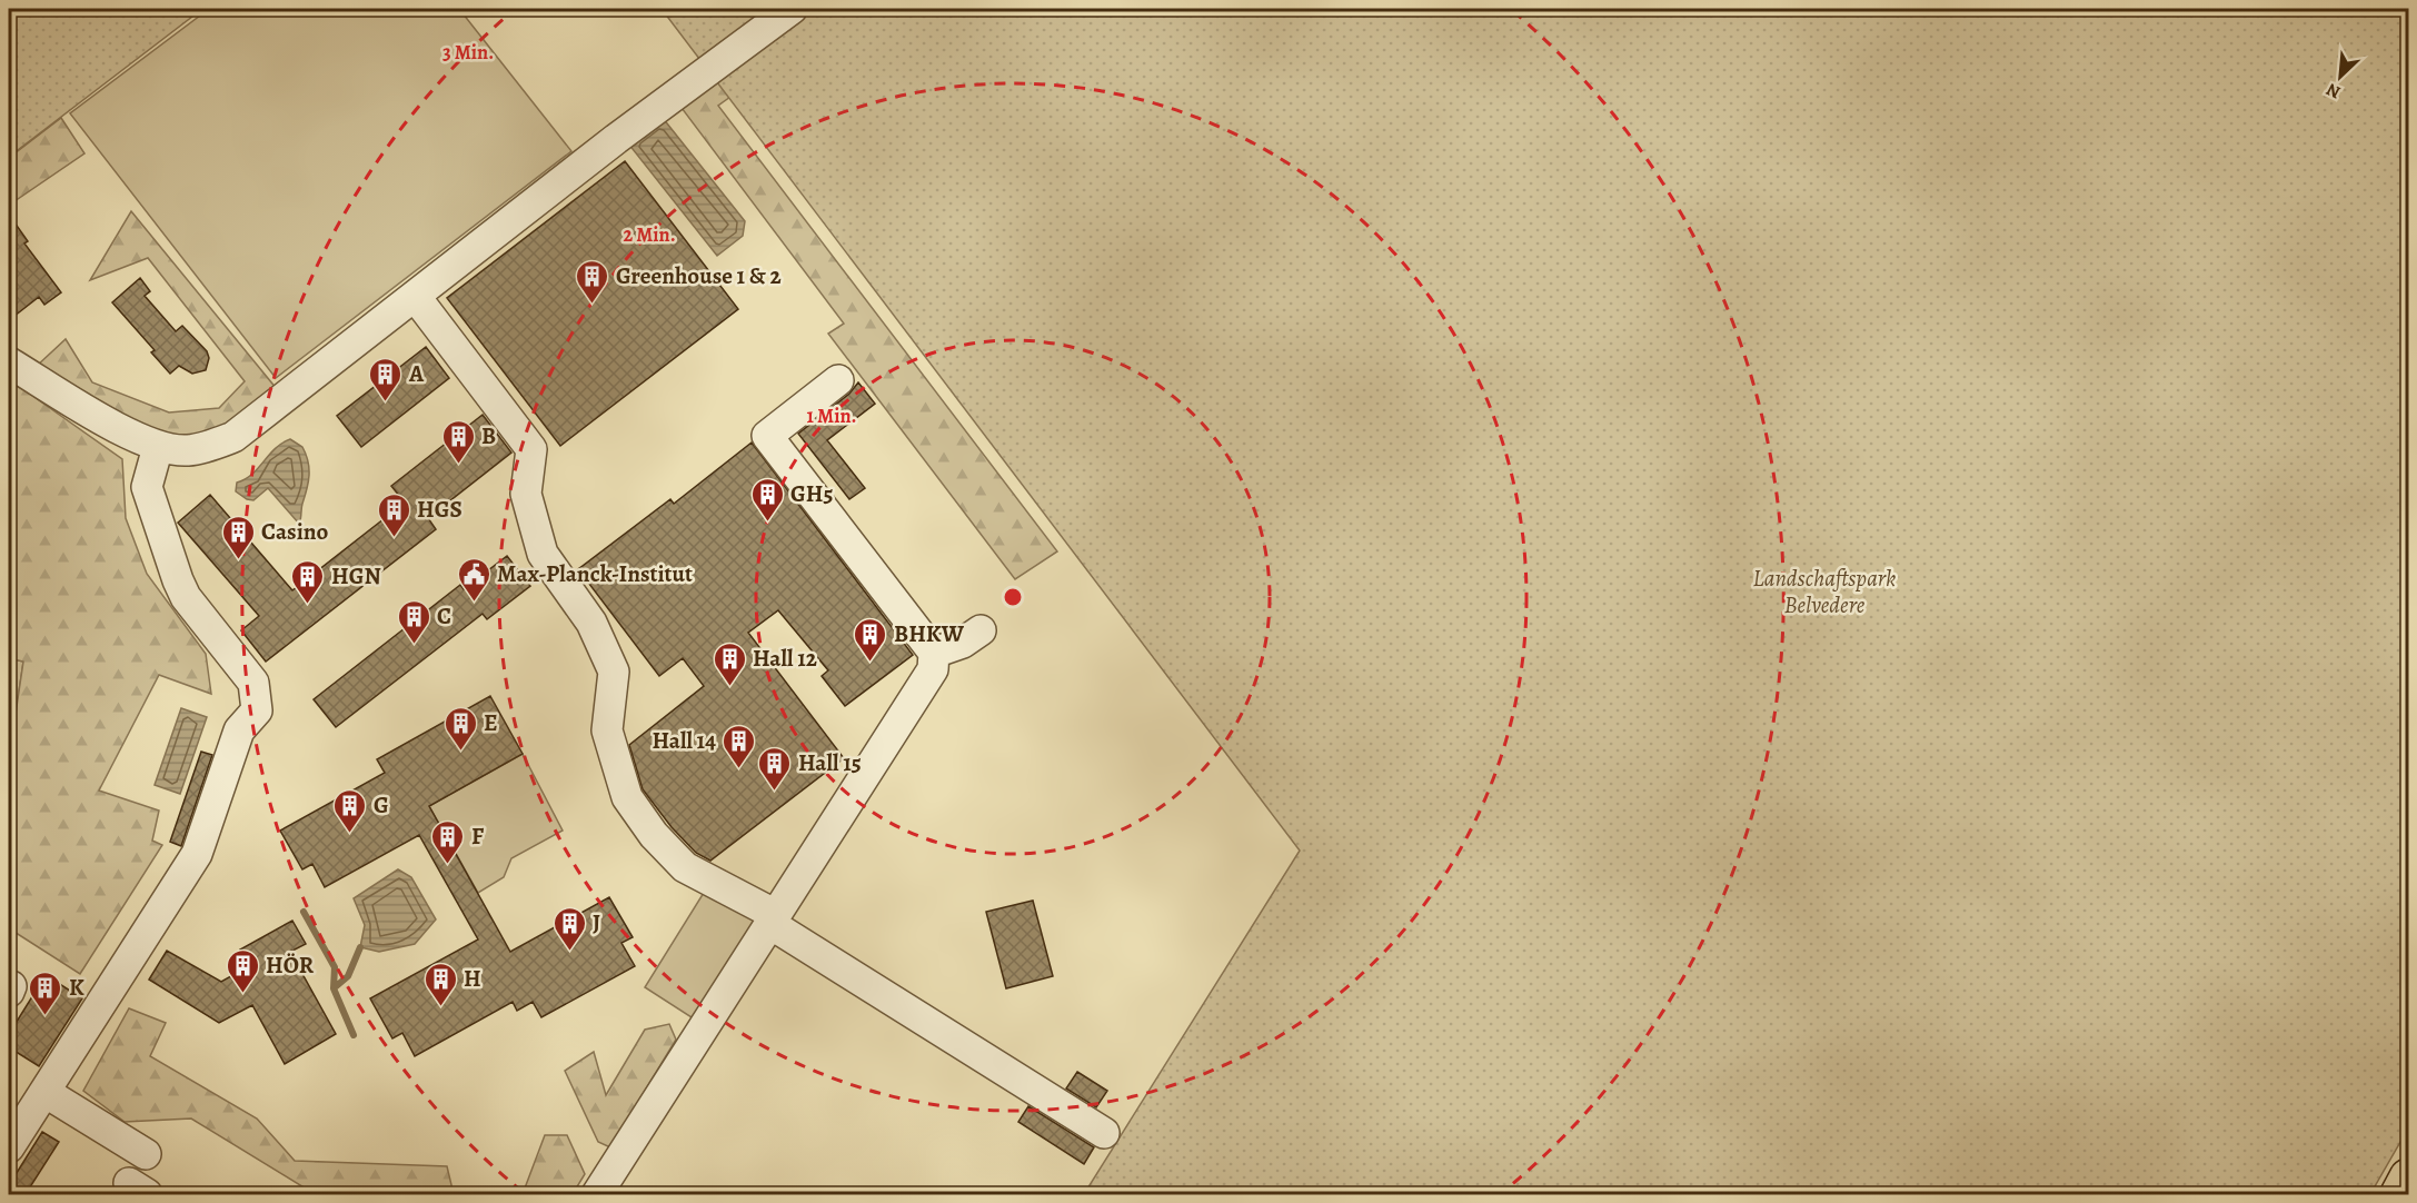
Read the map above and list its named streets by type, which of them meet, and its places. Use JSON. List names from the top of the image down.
{
  "parks": ["Landschaftspark Belvedere"],
  "places": {
    "building": [
      "Greenhouse 1 & 2",
      "A",
      "B",
      "GH5",
      "HGS",
      "Casino",
      "HGN",
      "C",
      "BHKW",
      "Hall 12",
      "E",
      "Hall 14",
      "Hall 15",
      "G",
      "F",
      "J",
      "HÖR",
      "H",
      "K"
    ],
    "public building": ["Max-Planck-Institut"]
  },
  "north": "bottom left",
  "rings": ["3 Min.", "2 Min.", "1 Min."]
}
